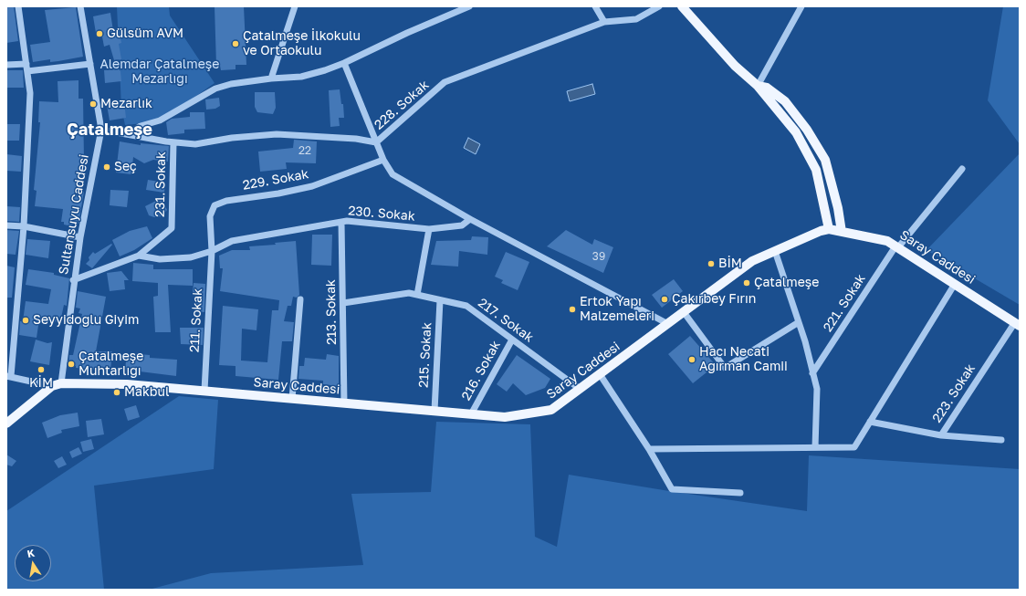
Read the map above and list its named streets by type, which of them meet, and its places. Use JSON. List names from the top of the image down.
{
  "streets": {
    "main road": ["Saray Caddesi"],
    "street": [
      "228. Sokak",
      "229. Sokak",
      "231. Sokak",
      "230. Sokak",
      "Sultansuyu Caddesi",
      "221. Sokak",
      "213. Sokak",
      "211. Sokak",
      "217. Sokak",
      "215. Sokak",
      "216. Sokak",
      "223. Sokak"
    ]
  },
  "crossings": [
    ["228. Sokak", "231. Sokak"],
    ["228. Sokak", "Sultansuyu Caddesi"],
    ["229. Sokak", "230. Sokak"],
    ["229. Sokak", "211. Sokak"],
    ["231. Sokak", "230. Sokak"],
    ["230. Sokak", "213. Sokak"],
    ["230. Sokak", "211. Sokak"],
    ["Sultansuyu Caddesi", "Saray Caddesi"],
    ["Saray Caddesi", "221. Sokak"],
    ["Saray Caddesi", "213. Sokak"],
    ["Saray Caddesi", "211. Sokak"],
    ["Saray Caddesi", "217. Sokak"],
    ["Saray Caddesi", "215. Sokak"],
    ["Saray Caddesi", "216. Sokak"],
    ["Saray Caddesi", "223. Sokak"],
    ["213. Sokak", "217. Sokak"],
    ["217. Sokak", "215. Sokak"],
    ["217. Sokak", "216. Sokak"]
  ],
  "districts": ["Çatalmeşe"],
  "parks": ["Alemdar Çatalmeşe Mezarlığı"],
  "places": [
    "Gülsüm AVM",
    "Çatalmeşe İlkokulu ve Ortaokulu",
    "Mezarlık",
    "Seç",
    "BİM",
    "Çatalmeşe",
    "Çakırbey Fırın",
    "Ertok Yapı Malzemeleri",
    "Seyyidoğlu Giyim",
    "Hacı Necati Ağırman Camii",
    "Çatalmeşe Muhtarlığı",
    "KİM",
    "Makbul"
  ],
  "house_numbers": ["22", "39"],
  "north": "top"
}
